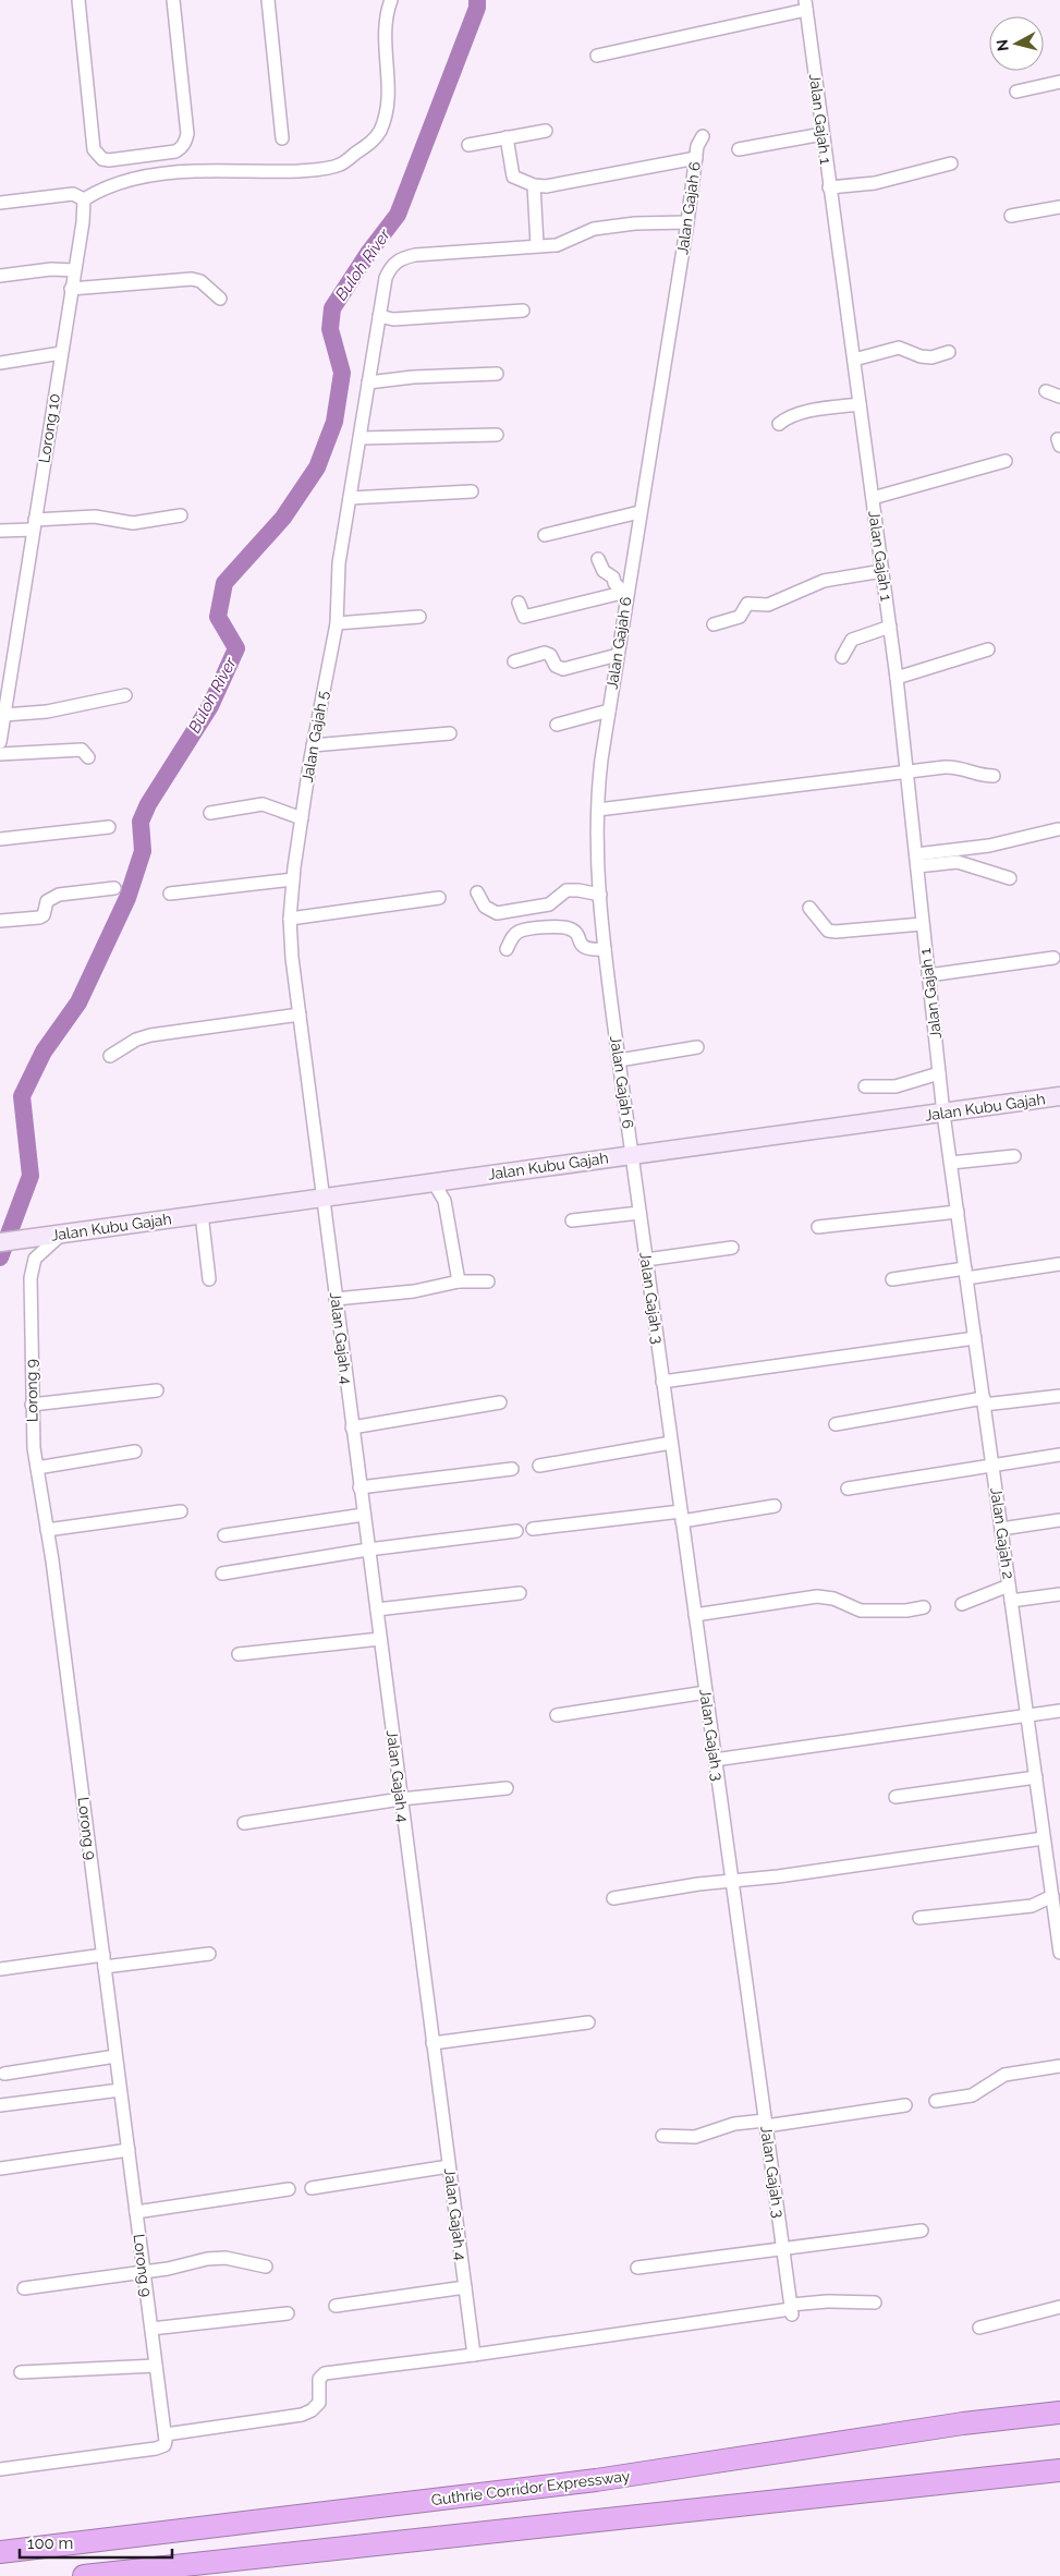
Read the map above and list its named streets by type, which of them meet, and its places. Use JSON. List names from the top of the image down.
{
  "streets": {
    "highway": ["Guthrie Corridor Expressway"],
    "street": [
      "Jalan Gajah 1",
      "Jalan Gajah 6",
      "Lorong 10",
      "Jalan Gajah 5",
      "Jalan Kubu Gajah",
      "Jalan Gajah 3",
      "Jalan Gajah 4",
      "Lorong 9",
      "Jalan Gajah 2"
    ]
  },
  "crossings": [
    ["Jalan Gajah 1", "Jalan Kubu Gajah"],
    ["Jalan Gajah 1", "Jalan Gajah 2"],
    ["Jalan Gajah 6", "Jalan Kubu Gajah"],
    ["Jalan Gajah 6", "Jalan Gajah 3"],
    ["Jalan Gajah 5", "Jalan Kubu Gajah"],
    ["Jalan Gajah 5", "Jalan Gajah 4"],
    ["Jalan Kubu Gajah", "Jalan Gajah 3"],
    ["Jalan Kubu Gajah", "Jalan Gajah 4"],
    ["Jalan Kubu Gajah", "Lorong 9"],
    ["Jalan Kubu Gajah", "Jalan Gajah 2"]
  ],
  "water": ["Buloh River"],
  "scale_bar": "100 m",
  "north": "left"
}
